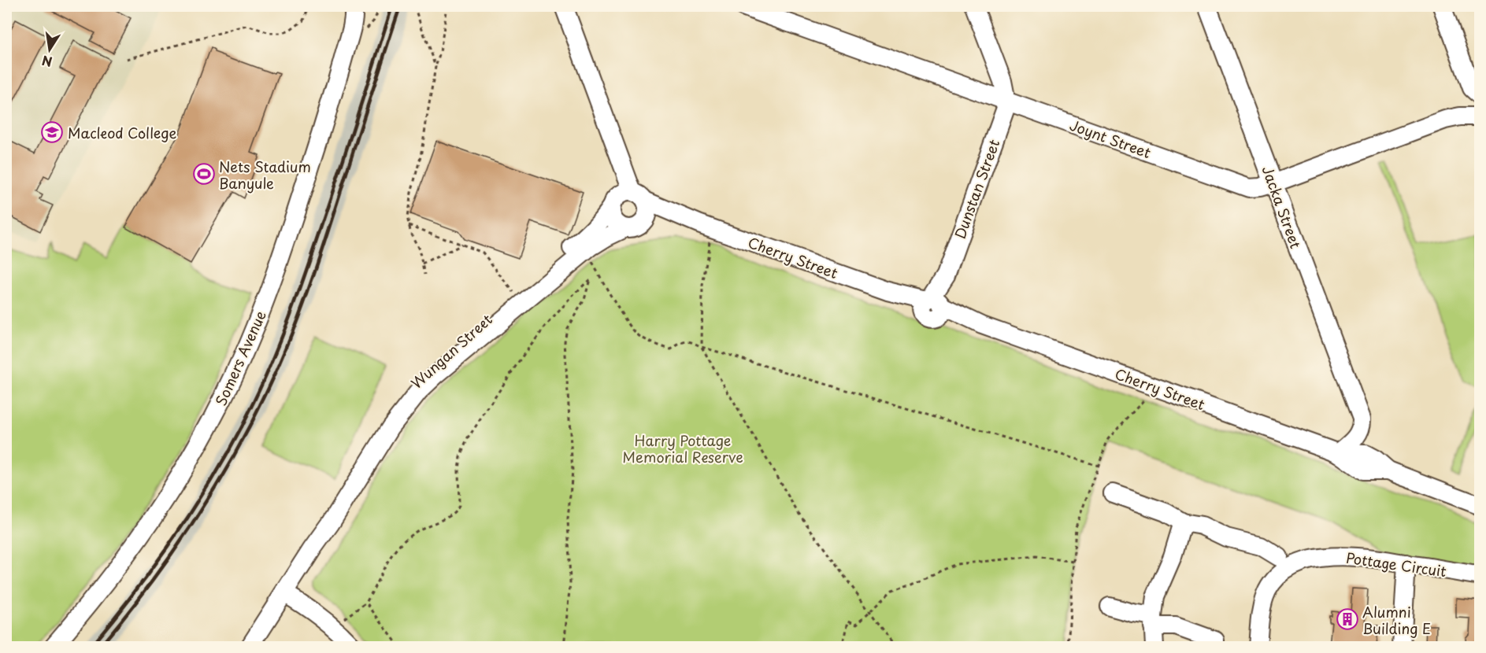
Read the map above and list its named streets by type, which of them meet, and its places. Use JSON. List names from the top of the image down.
{
  "streets": {
    "street": [
      "Joynt Street",
      "Dunstan Street",
      "Jacka Street",
      "Cherry Street",
      "Wungan Street",
      "Somers Avenue",
      "Pottage Circuit"
    ]
  },
  "crossings": [
    ["Joynt Street", "Dunstan Street"],
    ["Joynt Street", "Jacka Street"],
    ["Dunstan Street", "Cherry Street"],
    ["Jacka Street", "Cherry Street"],
    ["Cherry Street", "Wungan Street"]
  ],
  "parks": ["Harry Pottage Memorial Reserve"],
  "places": {
    "school or university": ["Macleod College"],
    "sports": ["Nets Stadium Banyule"],
    "building": ["Alumni Building E"]
  },
  "north": "bottom"
}
